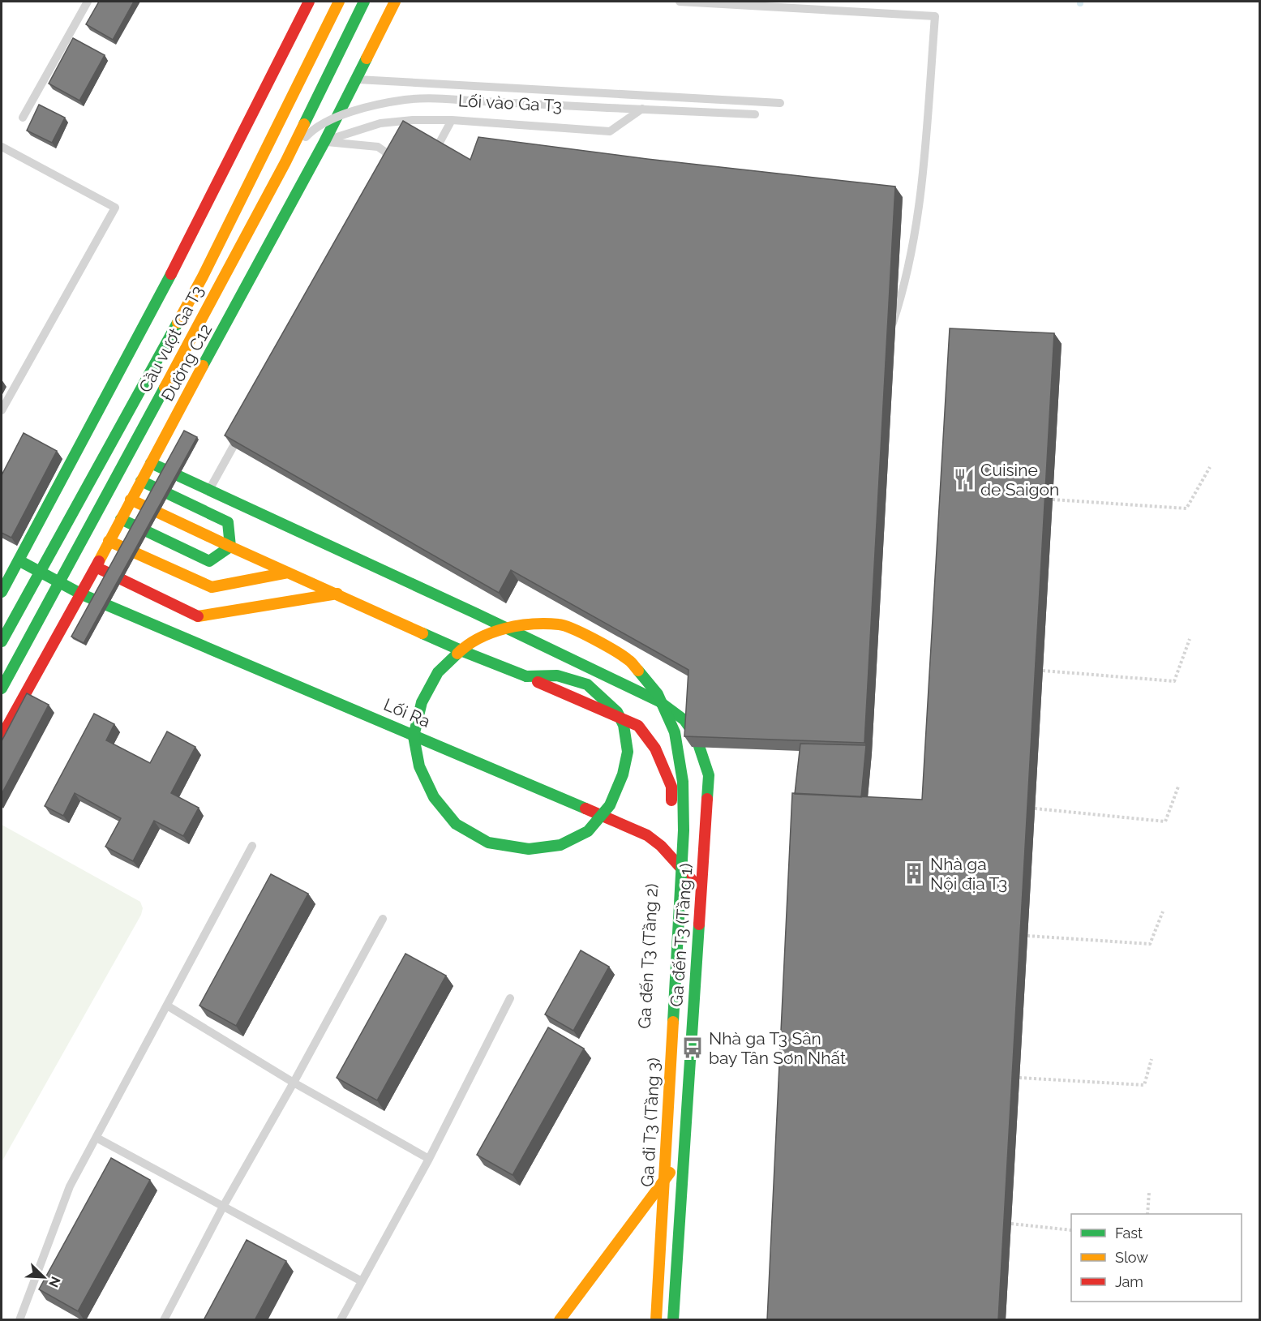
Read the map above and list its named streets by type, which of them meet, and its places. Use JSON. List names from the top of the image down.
{
  "streets": {
    "street": [
      "Cầu vượt Ga T3",
      "Đường C12",
      "Lối Ra",
      "Ga đến T3 (Tầng 1)",
      "Ga đến T3 (Tầng 2)",
      "Ga đi T3 (Tầng 3)"
    ],
    "lane": ["Lối vào Ga T3"]
  },
  "crossings": [
    ["Lối vào Ga T3", "Cầu vượt Ga T3"],
    ["Đường C12", "Lối Ra"],
    ["Lối Ra", "Ga đến T3 (Tầng 1)"]
  ],
  "places": {
    "restaurant": ["Cuisine de Saigon"],
    "building": ["Nhà ga Nội địa T3"],
    "bus stop": ["Nhà ga T3 Sân bay Tân Sơn Nhất"]
  },
  "legend": ["Fast", "Slow", "Jam"],
  "north": "bottom right"
}
